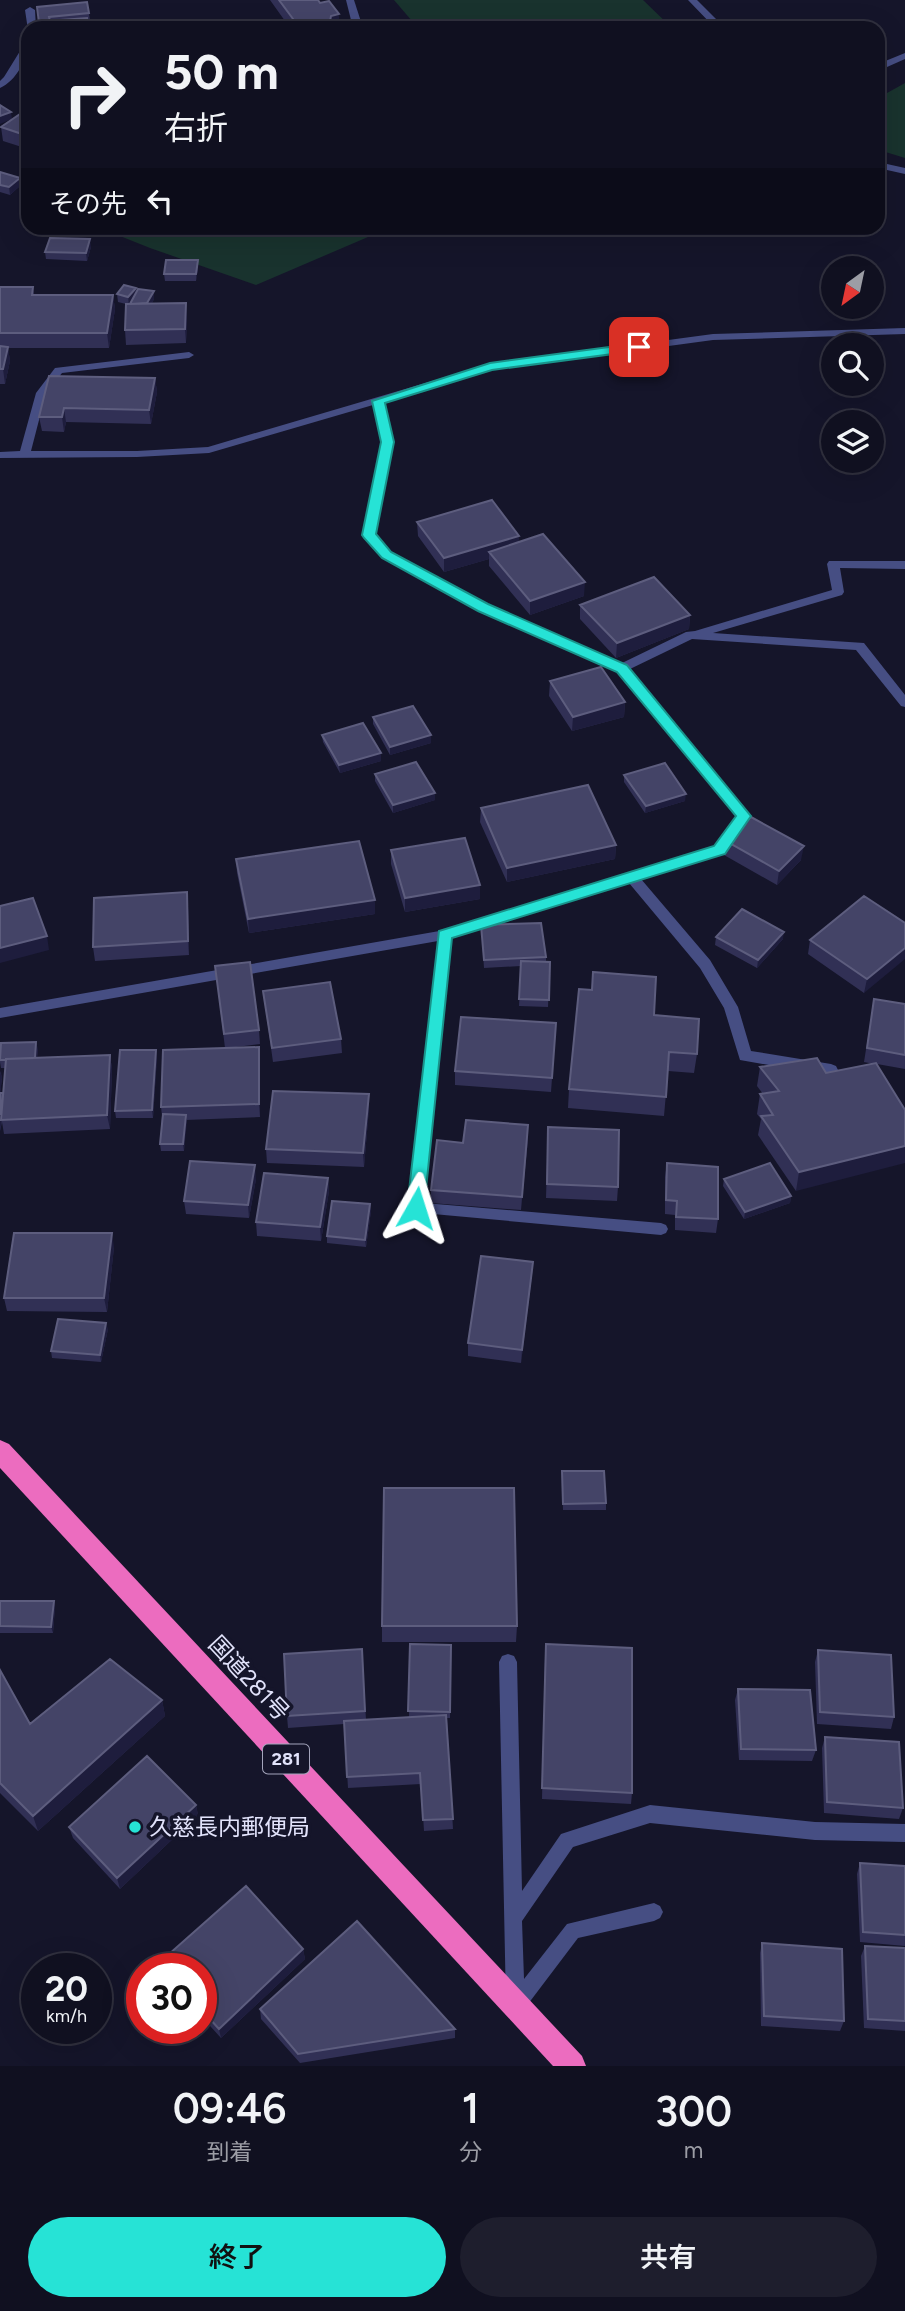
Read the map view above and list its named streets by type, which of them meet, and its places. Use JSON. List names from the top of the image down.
{
  "streets": {
    "highway": ["国道281号", "281"]
  },
  "places": ["久慈長内郵便局"],
  "north": "bottom left",
  "page": {
    "turn": ["50 m", "右折"],
    "then": "その先",
    "speed": "20 km/h",
    "limit": "30",
    "eta": [
      "09:46",
      "到着",
      "1",
      "分",
      "300",
      "m"
    ],
    "buttons": ["終了", "共有"]
  }
}
